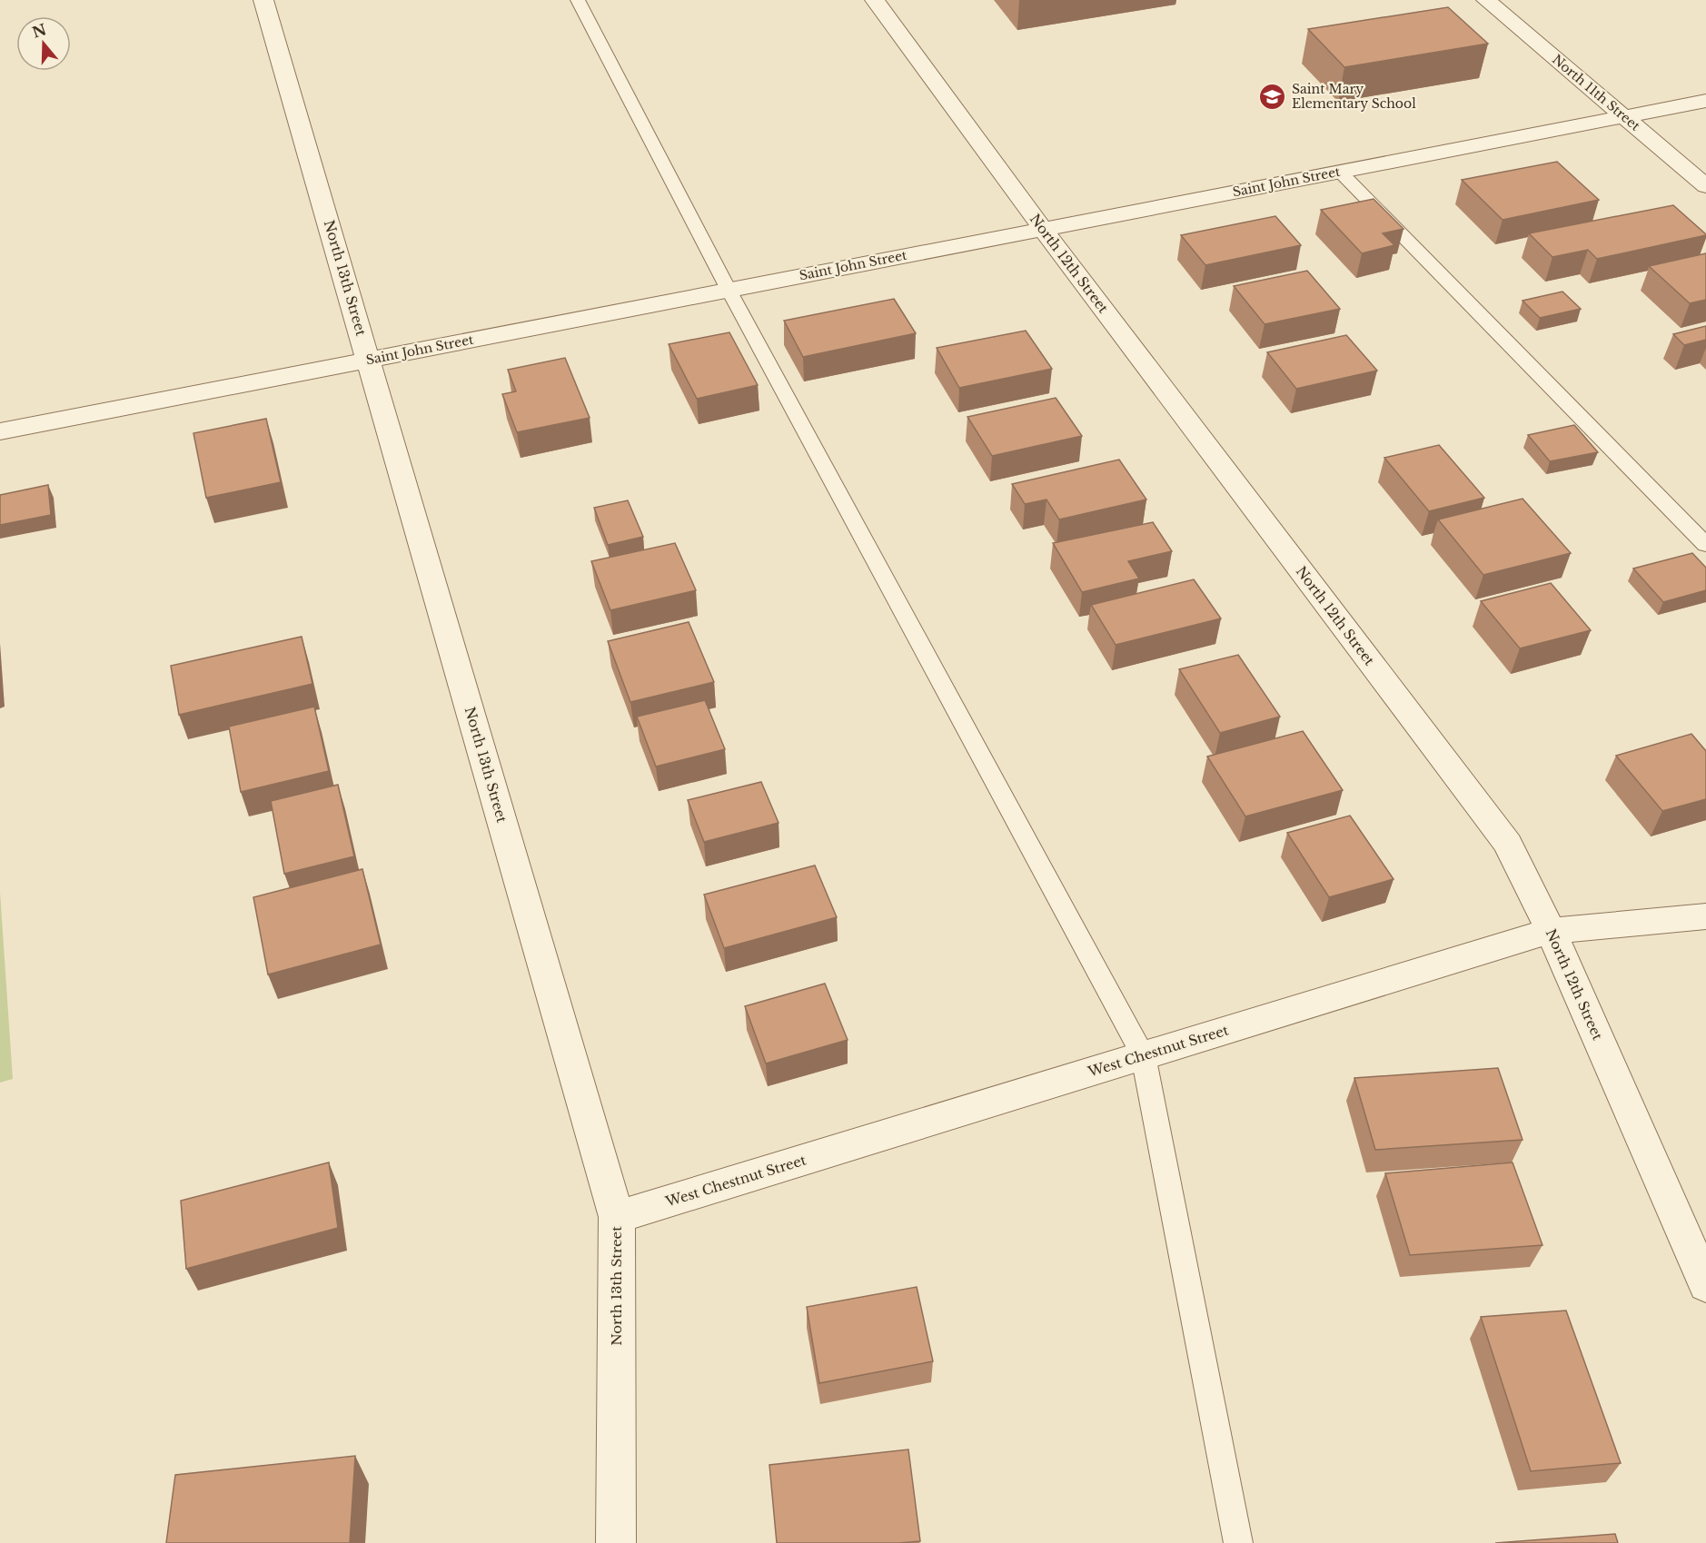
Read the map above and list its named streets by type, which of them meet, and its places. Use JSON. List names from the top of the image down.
{
  "streets": {
    "street": [
      "North 11th Street",
      "Saint John Street",
      "North 12th Street",
      "North 13th Street",
      "West Chestnut Street"
    ]
  },
  "crossings": [
    ["North 11th Street", "Saint John Street"],
    ["Saint John Street", "North 12th Street"],
    ["Saint John Street", "North 13th Street"],
    ["North 12th Street", "West Chestnut Street"],
    ["North 13th Street", "West Chestnut Street"]
  ],
  "places": {
    "school or university": ["Saint Mary Elementary School"]
  },
  "north": "top"
}
